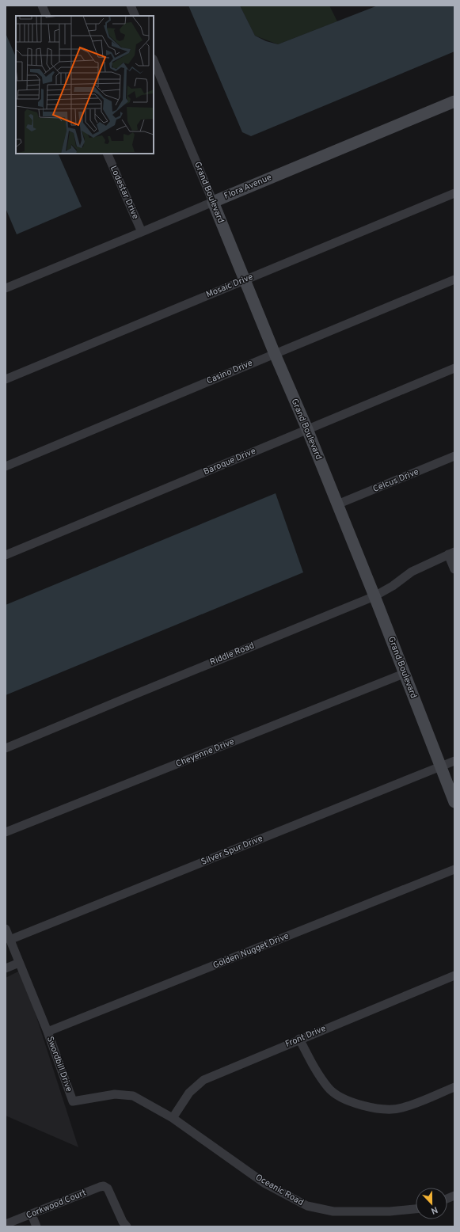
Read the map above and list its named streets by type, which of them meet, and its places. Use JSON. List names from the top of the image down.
{
  "streets": {
    "street": [
      "Flora Avenue",
      "Lodestar Drive",
      "Grand Boulevard",
      "Mosaic Drive",
      "Casino Drive",
      "Baroque Drive",
      "Celcus Drive",
      "Riddle Road",
      "Cheyenne Drive",
      "Silver Spur Drive",
      "Golden Nugget Drive",
      "Front Drive",
      "Swordbill Drive",
      "Oceanic Road",
      "Corkwood Court"
    ]
  },
  "crossings": [
    ["Flora Avenue", "Lodestar Drive"],
    ["Flora Avenue", "Grand Boulevard"],
    ["Grand Boulevard", "Mosaic Drive"],
    ["Grand Boulevard", "Casino Drive"],
    ["Grand Boulevard", "Baroque Drive"],
    ["Grand Boulevard", "Celcus Drive"],
    ["Grand Boulevard", "Riddle Road"],
    ["Grand Boulevard", "Cheyenne Drive"],
    ["Grand Boulevard", "Silver Spur Drive"],
    ["Silver Spur Drive", "Swordbill Drive"],
    ["Golden Nugget Drive", "Swordbill Drive"],
    ["Front Drive", "Swordbill Drive"],
    ["Front Drive", "Oceanic Road"],
    ["Swordbill Drive", "Oceanic Road"]
  ],
  "north": "bottom"
}
